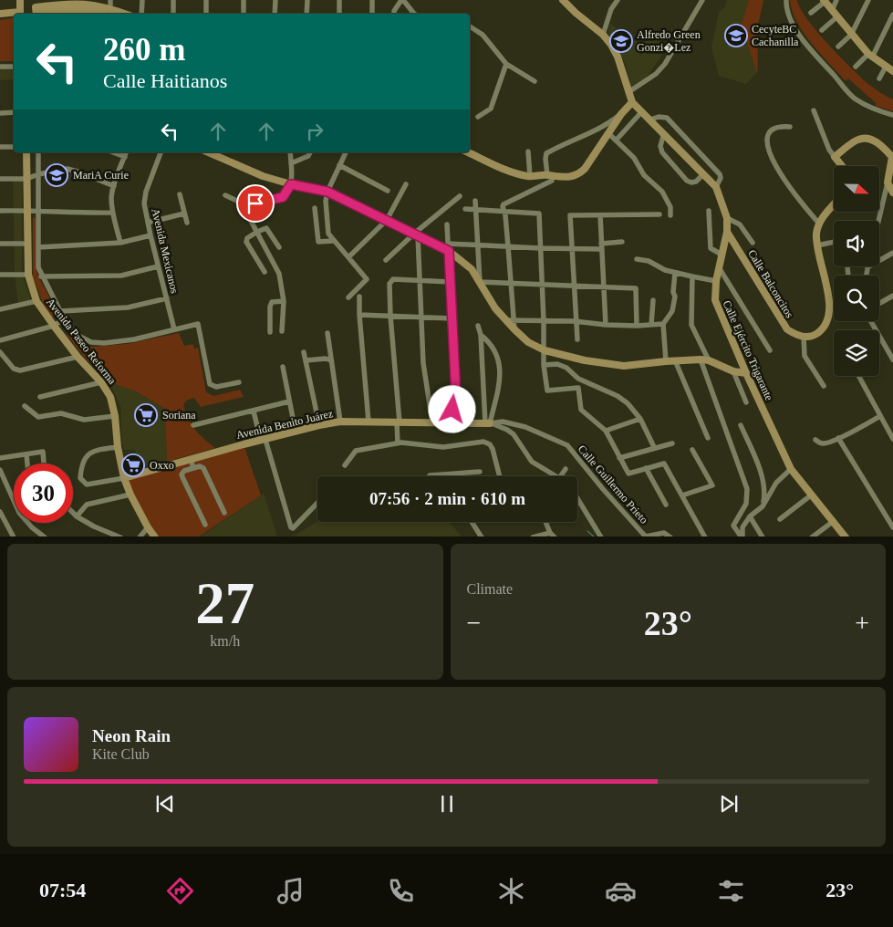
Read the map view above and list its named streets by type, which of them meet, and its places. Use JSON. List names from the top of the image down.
{
  "streets": {
    "street": [
      "Avenida Mexicanos",
      "Calle Balconcitos",
      "Avenida Paseo Reforma",
      "Calle Ejército Trigarante",
      "Avenida Benito Juárez",
      "Calle Guillermo Prieto"
    ]
  },
  "crossings": [
    ["Avenida Mexicanos", "Avenida Paseo Reforma"],
    ["Calle Balconcitos", "Calle Ejército Trigarante"],
    ["Avenida Paseo Reforma", "Avenida Benito Juárez"],
    ["Avenida Benito Juárez", "Calle Guillermo Prieto"]
  ],
  "places": {
    "school or university": ["CecyteBC Cachanilla", "Alfredo Green Gonzi�Lez", "MariA Curie"],
    "supermarket": ["Soriana", "Oxxo"]
  },
  "north": "right",
  "page": {
    "turn": ["260 m", "Calle Haitianos"],
    "limit": "30",
    "trip": "07:56 · 2 min · 610 m",
    "tile": [
      ["27", "km/h"],
      "Climate"
    ],
    "heat": ["−", "23°", "+"],
    "song": ["Neon Rain", "Kite Club"],
    "tabs": ["07:54", "23°"]
  }
}
